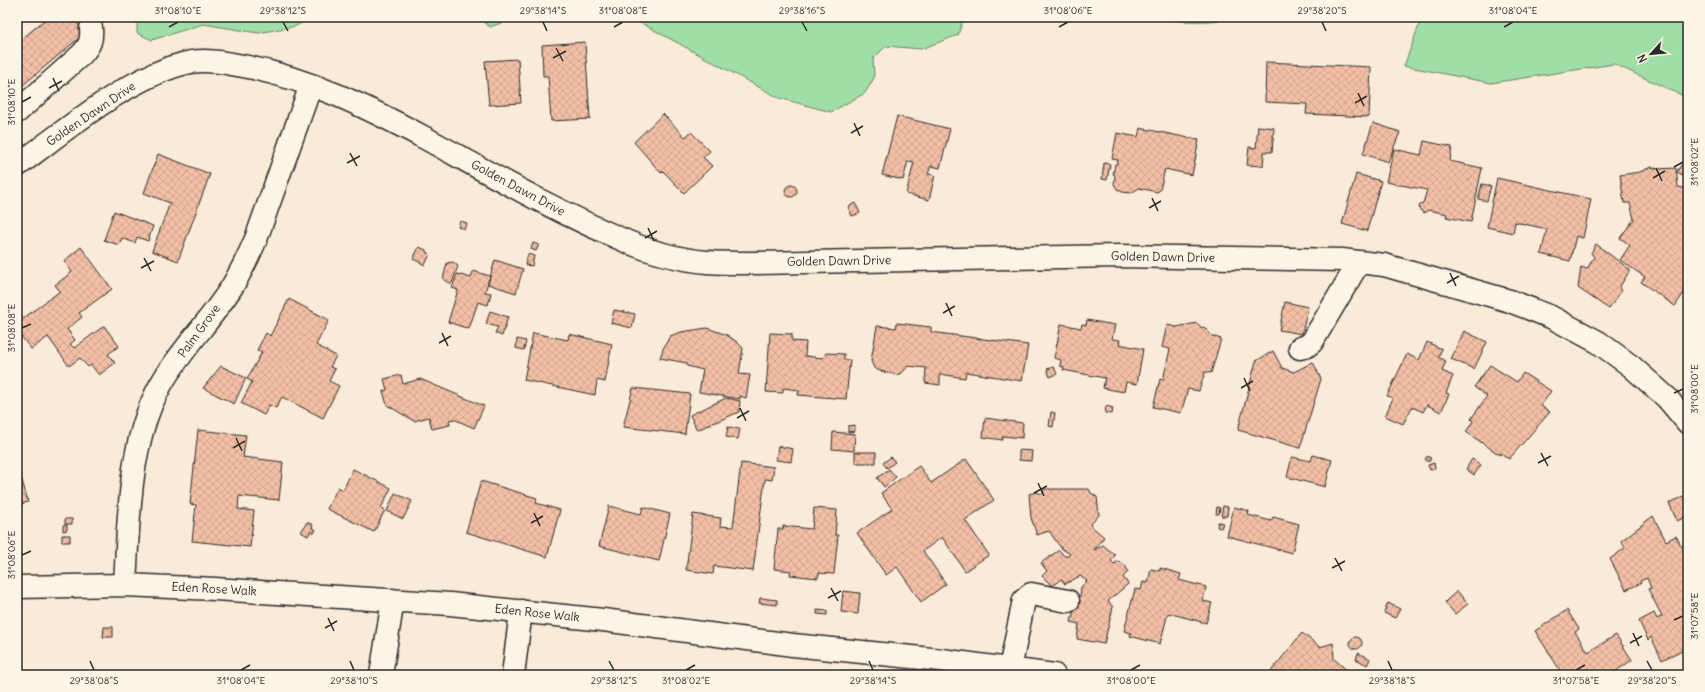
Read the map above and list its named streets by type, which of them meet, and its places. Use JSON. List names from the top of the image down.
{
  "streets": {
    "street": ["Golden Dawn Drive", "Palm Grove", "Eden Rose Walk"]
  },
  "crossings": [
    ["Golden Dawn Drive", "Palm Grove"],
    ["Palm Grove", "Eden Rose Walk"]
  ],
  "north": "bottom left",
  "coordinates": [
    "31°08'10\"E",
    "29°38'12\"S",
    "29°38'14\"S",
    "31°08'08\"E",
    "29°38'16\"S",
    "31°08'06\"E",
    "29°38'20\"S",
    "31°08'04\"E",
    "31°08'02\"E",
    "31°08'00\"E",
    "31°07'58\"E",
    "29°38'08\"S",
    "29°38'10\"S",
    "29°38'18\"S"
  ]
}
